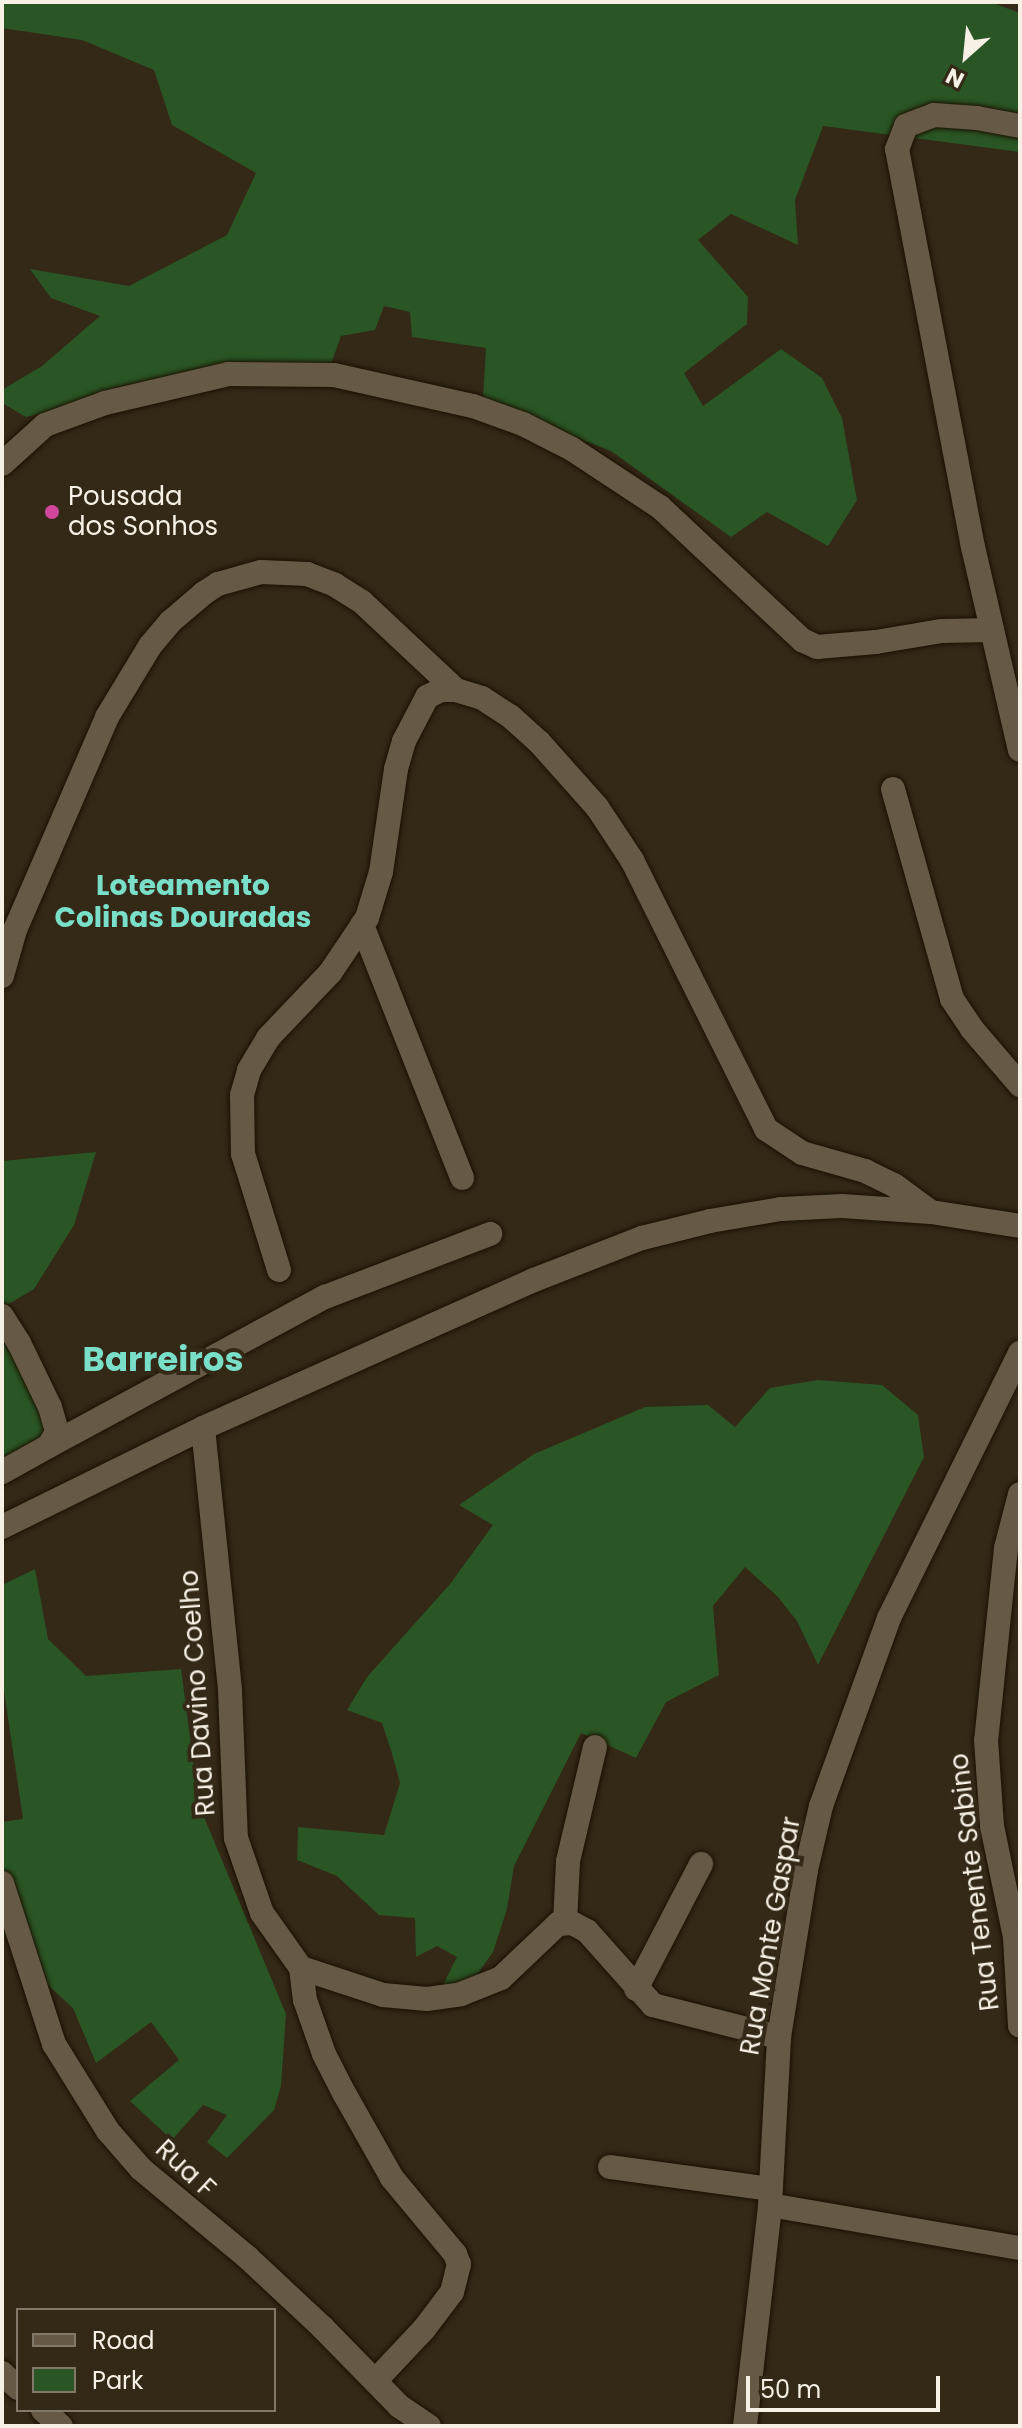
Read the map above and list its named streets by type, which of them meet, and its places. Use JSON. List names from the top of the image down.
{
  "streets": {
    "street": [
      "Rua Davino Coelho",
      "Rua Tenente Sabino",
      "Rua Monte Gaspar",
      "Rua F"
    ]
  },
  "districts": ["Loteamento Colinas Douradas", "Barreiros"],
  "places": ["Pousada dos Sonhos"],
  "legend": ["Road", "Park"],
  "scale_bar": "50 m",
  "north": "bottom left"
}
